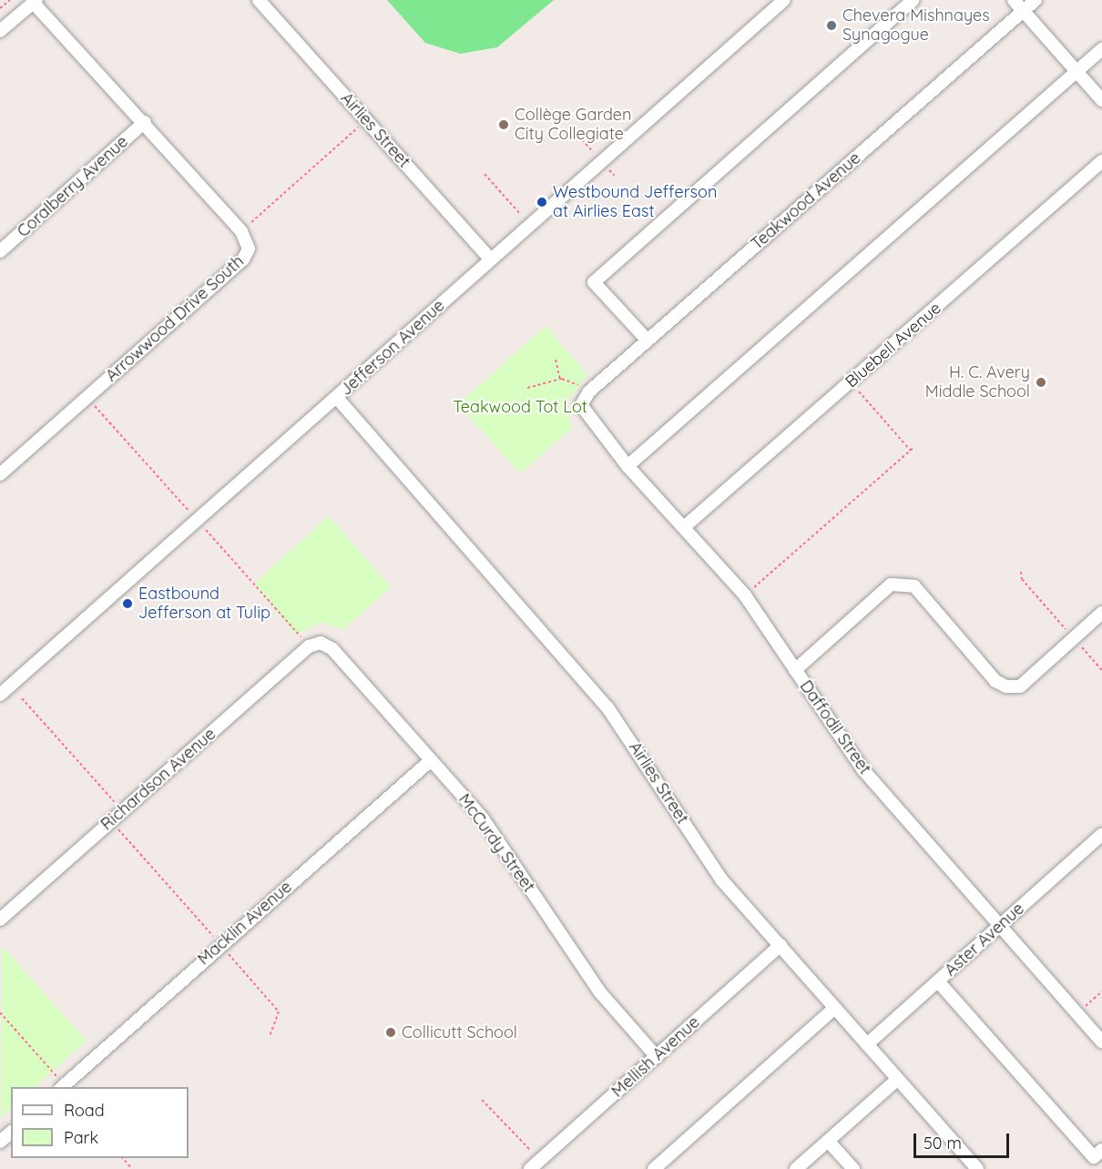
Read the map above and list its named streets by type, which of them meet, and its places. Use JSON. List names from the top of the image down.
{
  "streets": {
    "street": [
      "Airlies Street",
      "Coralberry Avenue",
      "Teakwood Avenue",
      "Arrowwood Drive South",
      "Bluebell Avenue",
      "Jefferson Avenue",
      "Daffodil Street",
      "Richardson Avenue",
      "McCurdy Street",
      "Macklin Avenue",
      "Aster Avenue",
      "Mellish Avenue"
    ]
  },
  "crossings": [
    ["Airlies Street", "Jefferson Avenue"],
    ["Airlies Street", "Aster Avenue"],
    ["Airlies Street", "Mellish Avenue"],
    ["Coralberry Avenue", "Arrowwood Drive South"],
    ["Teakwood Avenue", "Daffodil Street"],
    ["Bluebell Avenue", "Daffodil Street"],
    ["Daffodil Street", "Aster Avenue"],
    ["Richardson Avenue", "McCurdy Street"],
    ["McCurdy Street", "Macklin Avenue"],
    ["McCurdy Street", "Mellish Avenue"]
  ],
  "parks": ["Teakwood Tot Lot"],
  "places": [
    "Chevera Mishnayes Synagogue",
    "Collège Garden City Collegiate",
    "Westbound Jefferson at Airlies East",
    "H. C. Avery Middle School",
    "Eastbound Jefferson at Tulip",
    "Collicutt School"
  ],
  "legend": ["Road", "Park"],
  "scale_bar": "50 m"
}
